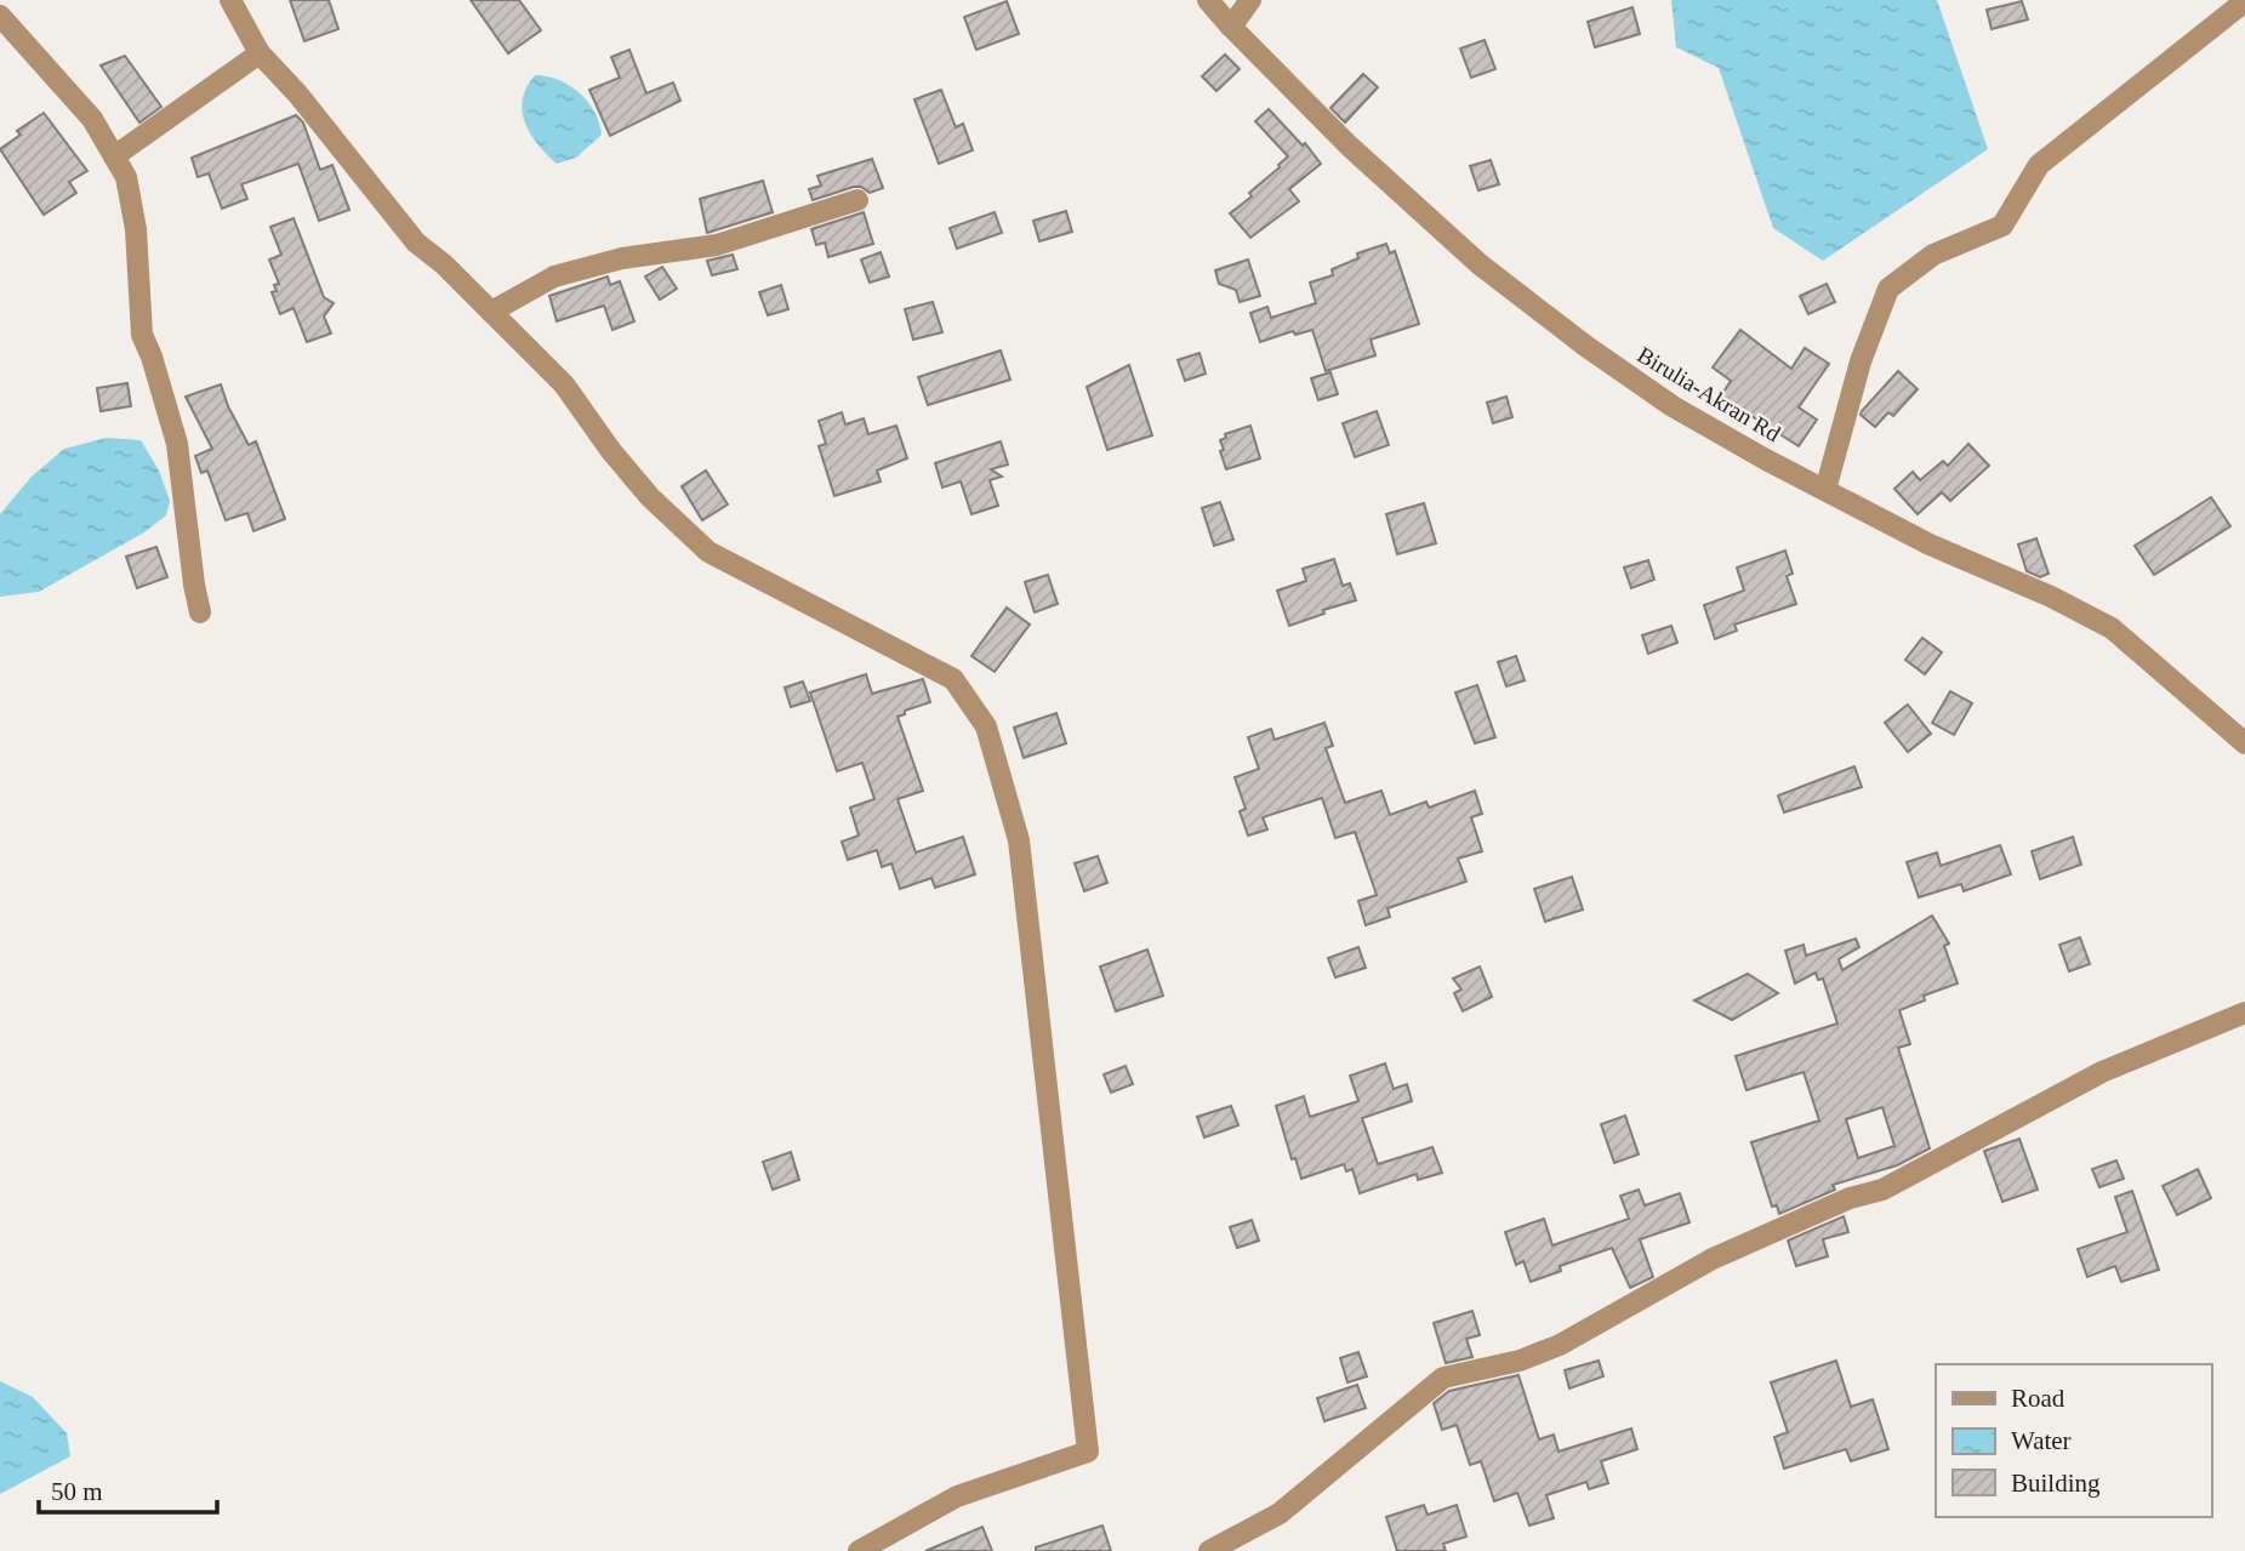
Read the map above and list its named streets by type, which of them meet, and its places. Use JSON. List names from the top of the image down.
{
  "streets": {
    "street": ["Birulia-Akran Rd"]
  },
  "legend": ["Road", "Water", "Building"],
  "scale_bar": "50 m"
}
